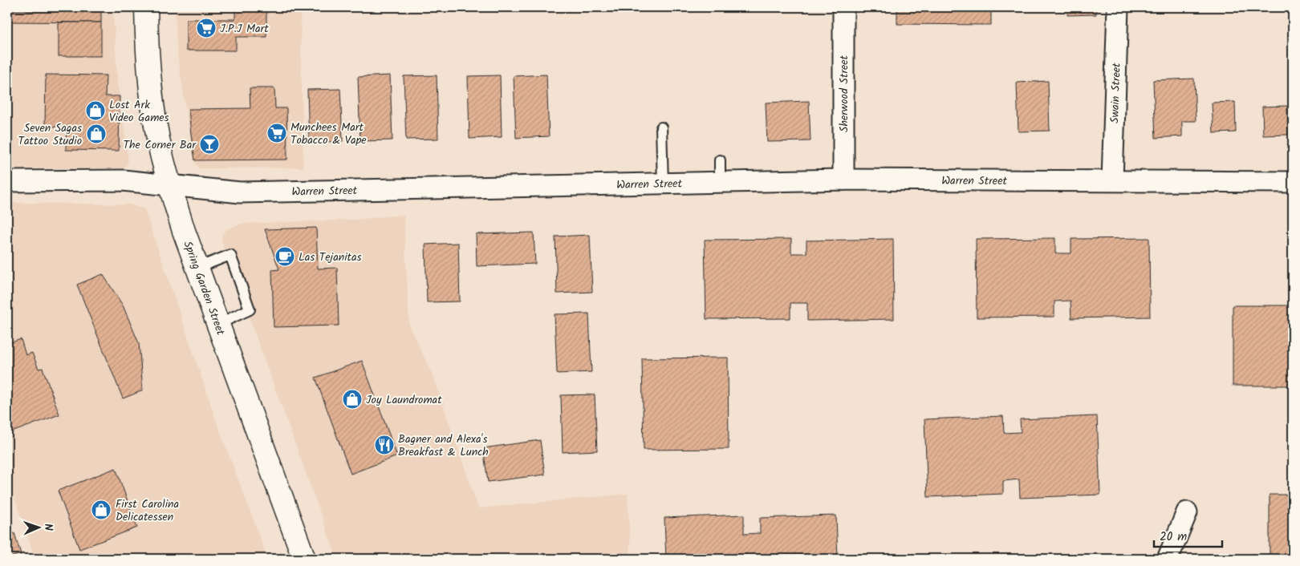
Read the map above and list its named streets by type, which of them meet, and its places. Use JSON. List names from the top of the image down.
{
  "streets": {
    "main road": ["Spring Garden Street"],
    "street": ["Sherwood Street", "Swain Street", "Warren Street"]
  },
  "crossings": [
    ["Sherwood Street", "Warren Street"],
    ["Swain Street", "Warren Street"],
    ["Warren Street", "Spring Garden Street"]
  ],
  "places": {
    "supermarket": ["J.P.J Mart", "Munchees Mart Tobacco & Vape"],
    "shop": [
      "Lost Ark Video Games",
      "Seven Sagas Tattoo Studio",
      "Joy Laundromat",
      "First Carolina Delicatessen"
    ],
    "bar": ["The Corner Bar"],
    "cafe": ["Las Tejanitas"],
    "restaurant": ["Bagner and Alexa's Breakfast & Lunch"]
  },
  "scale_bar": "20 m",
  "north": "right"
}
